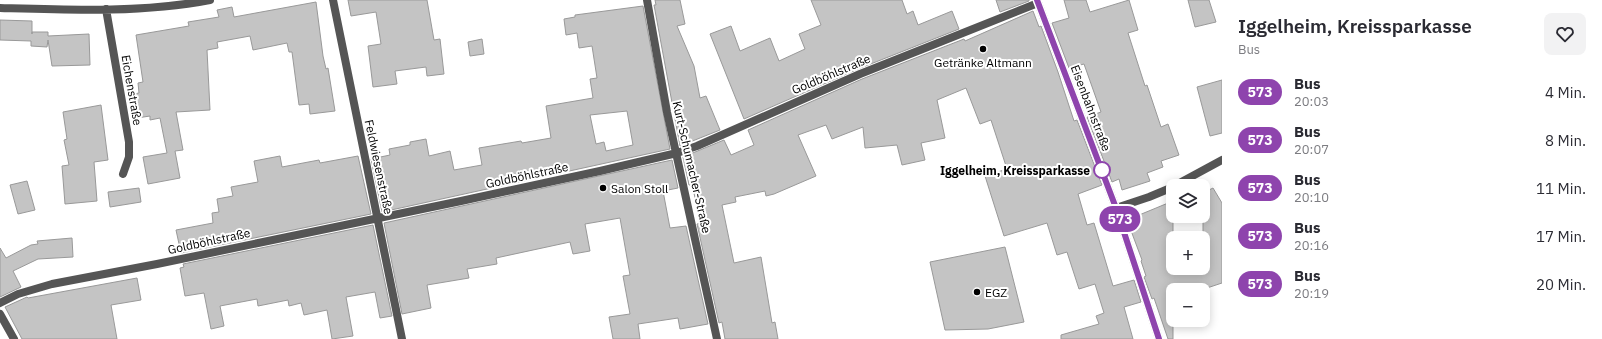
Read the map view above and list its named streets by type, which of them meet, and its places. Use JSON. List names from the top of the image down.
{
  "streets": {
    "main road": ["Eisenbahnstraße"],
    "street": [
      "Goldböhlstraße",
      "Eichenstraße",
      "Feldwiesenstraße",
      "Kurt-Schumacher-Straße"
    ]
  },
  "crossings": [
    ["Goldböhlstraße", "Eisenbahnstraße"],
    ["Goldböhlstraße", "Feldwiesenstraße"],
    ["Goldböhlstraße", "Kurt-Schumacher-Straße"]
  ],
  "places": [
    "Getränke Altmann",
    "Iggelheim, Kreissparkasse",
    "Salon Stoll",
    "EGZ"
  ],
  "lines": ["bus line 573"],
  "page": {
    "on_map": "573",
    "heading": ["Iggelheim, Kreissparkasse", "Bus"],
    "list": [
      {
        "mark": "573",
        "name": "Bus",
        "note": "20:03",
        "value": "4 Min."
      },
      {
        "mark": "573",
        "name": "Bus",
        "note": "20:07",
        "value": "8 Min."
      },
      {
        "mark": "573",
        "name": "Bus",
        "note": "20:10",
        "value": "11 Min."
      },
      {
        "mark": "573",
        "name": "Bus",
        "note": "20:16",
        "value": "17 Min."
      },
      {
        "mark": "573",
        "name": "Bus",
        "note": "20:19",
        "value": "20 Min."
      }
    ],
    "map_buttons": ["+", "−"]
  }
}
